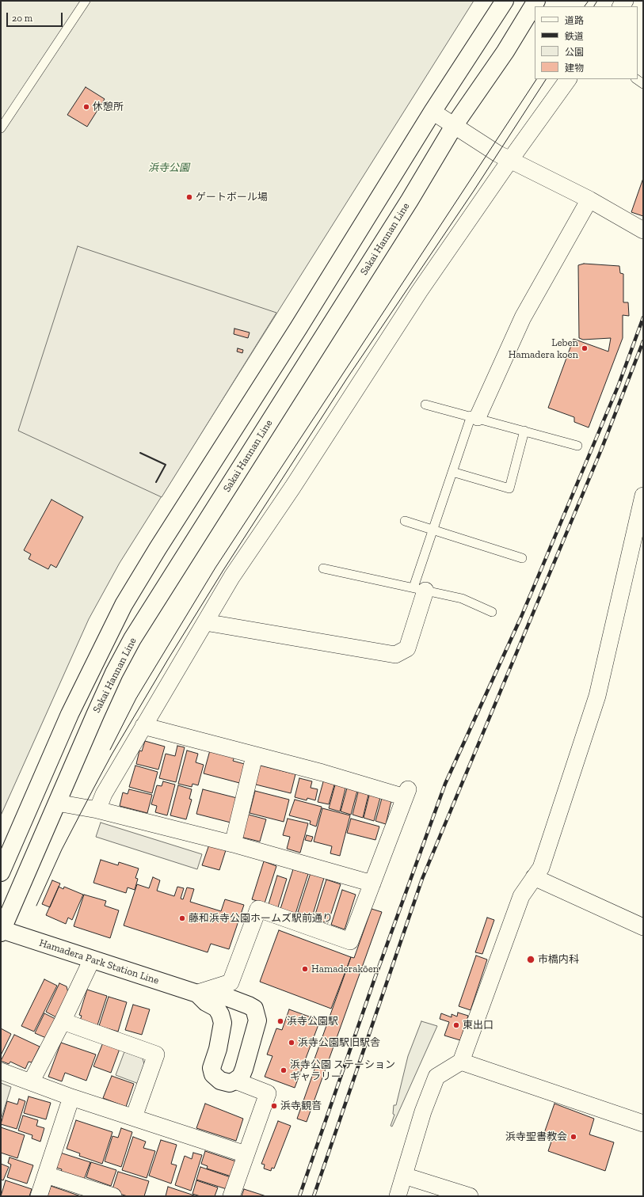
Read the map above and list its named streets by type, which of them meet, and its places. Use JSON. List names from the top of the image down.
{
  "streets": {
    "main road": ["Sakai Hannan Line", "Hamadera Park Station Line"]
  },
  "crossings": [
    ["Sakai Hannan Line", "Hamadera Park Station Line"]
  ],
  "parks": ["浜寺公園"],
  "places": [
    "休憩所",
    "ゲートボール場",
    "Leben Hamadera koen",
    "藤和浜寺公園ホームズ駅前通り",
    "市橋内科",
    "Hamaderakōen",
    "浜寺公園駅",
    "東出口",
    "浜寺公園駅旧駅舎",
    "浜寺公園 ステーション ギャラリー",
    "浜寺観音",
    "浜寺聖書教会"
  ],
  "legend": [
    "道路",
    "鉄道",
    "公園",
    "建物"
  ],
  "scale_bar": "20 m"
}
